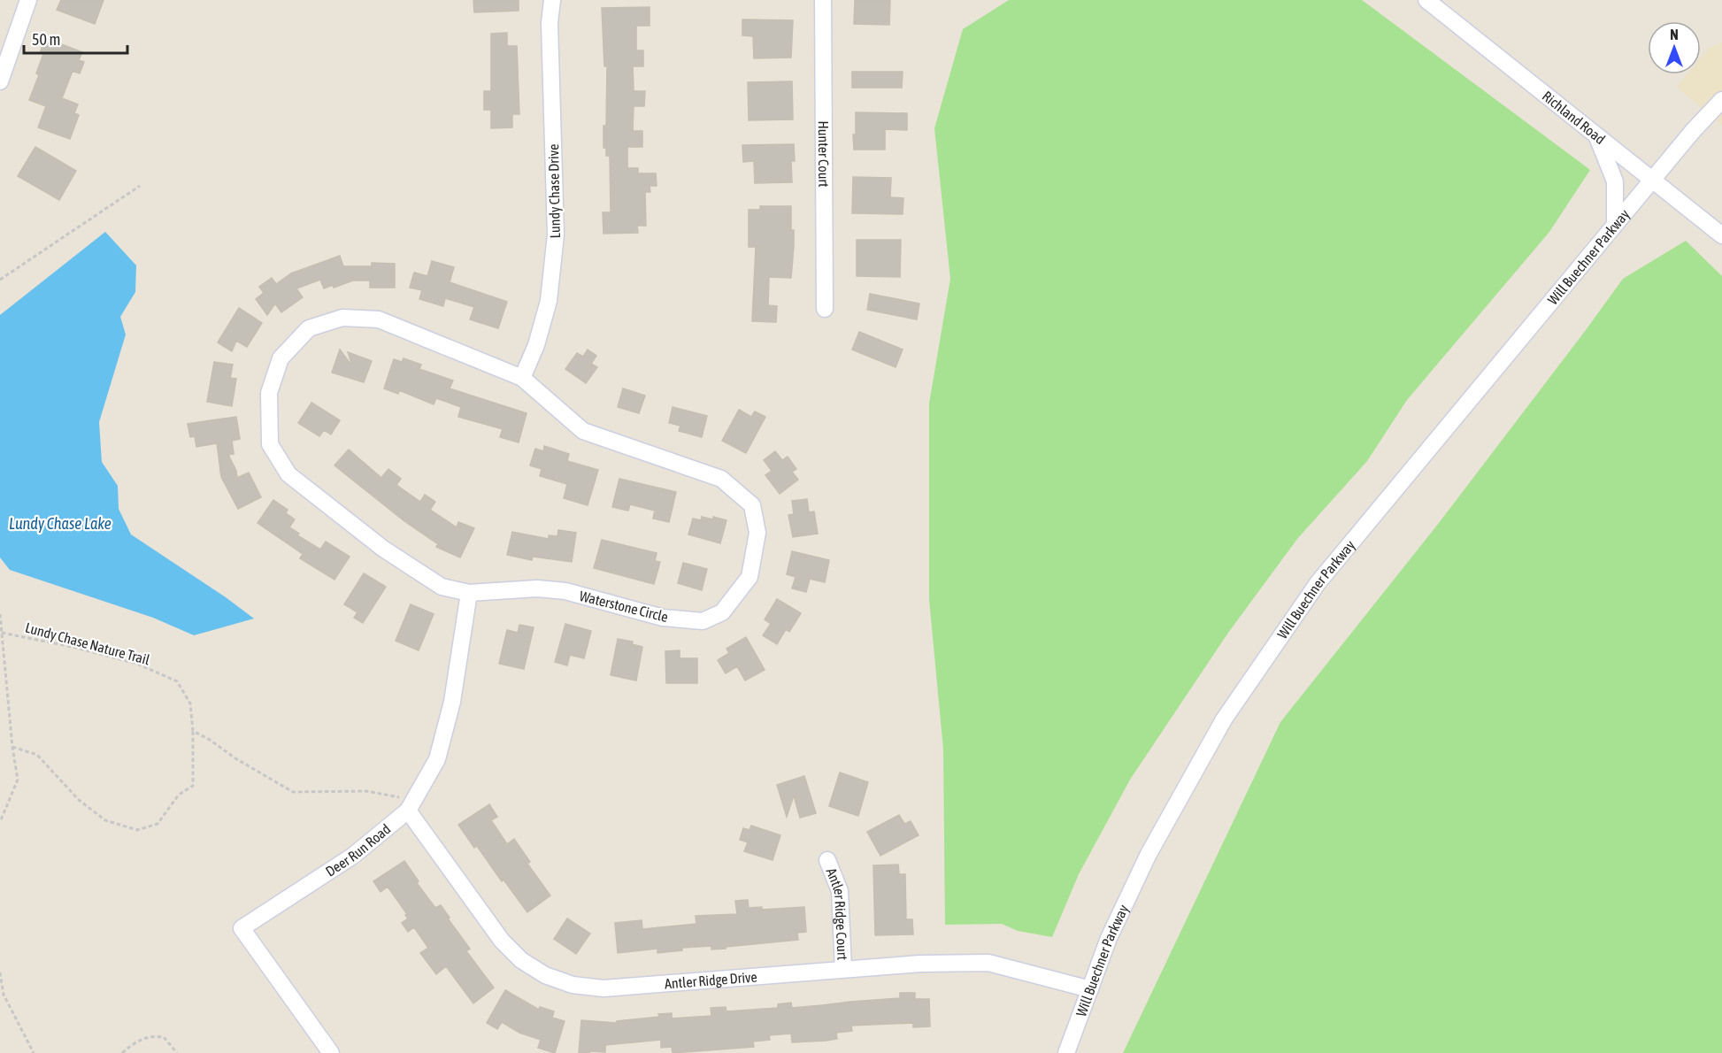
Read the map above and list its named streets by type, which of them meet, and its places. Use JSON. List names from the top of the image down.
{
  "streets": {
    "street": [
      "Richland Road",
      "Hunter Court",
      "Lundy Chase Drive",
      "Will Buechner Parkway",
      "Waterstone Circle",
      "Deer Run Road",
      "Antler Ridge Court",
      "Antler Ridge Drive"
    ],
    "path": ["Lundy Chase Nature Trail"]
  },
  "crossings": [
    ["Richland Road", "Will Buechner Parkway"],
    ["Lundy Chase Drive", "Waterstone Circle"],
    ["Will Buechner Parkway", "Antler Ridge Drive"],
    ["Waterstone Circle", "Deer Run Road"],
    ["Deer Run Road", "Antler Ridge Drive"],
    ["Antler Ridge Court", "Antler Ridge Drive"]
  ],
  "water": ["Lundy Chase Lake"],
  "scale_bar": "50 m",
  "north": "top"
}
